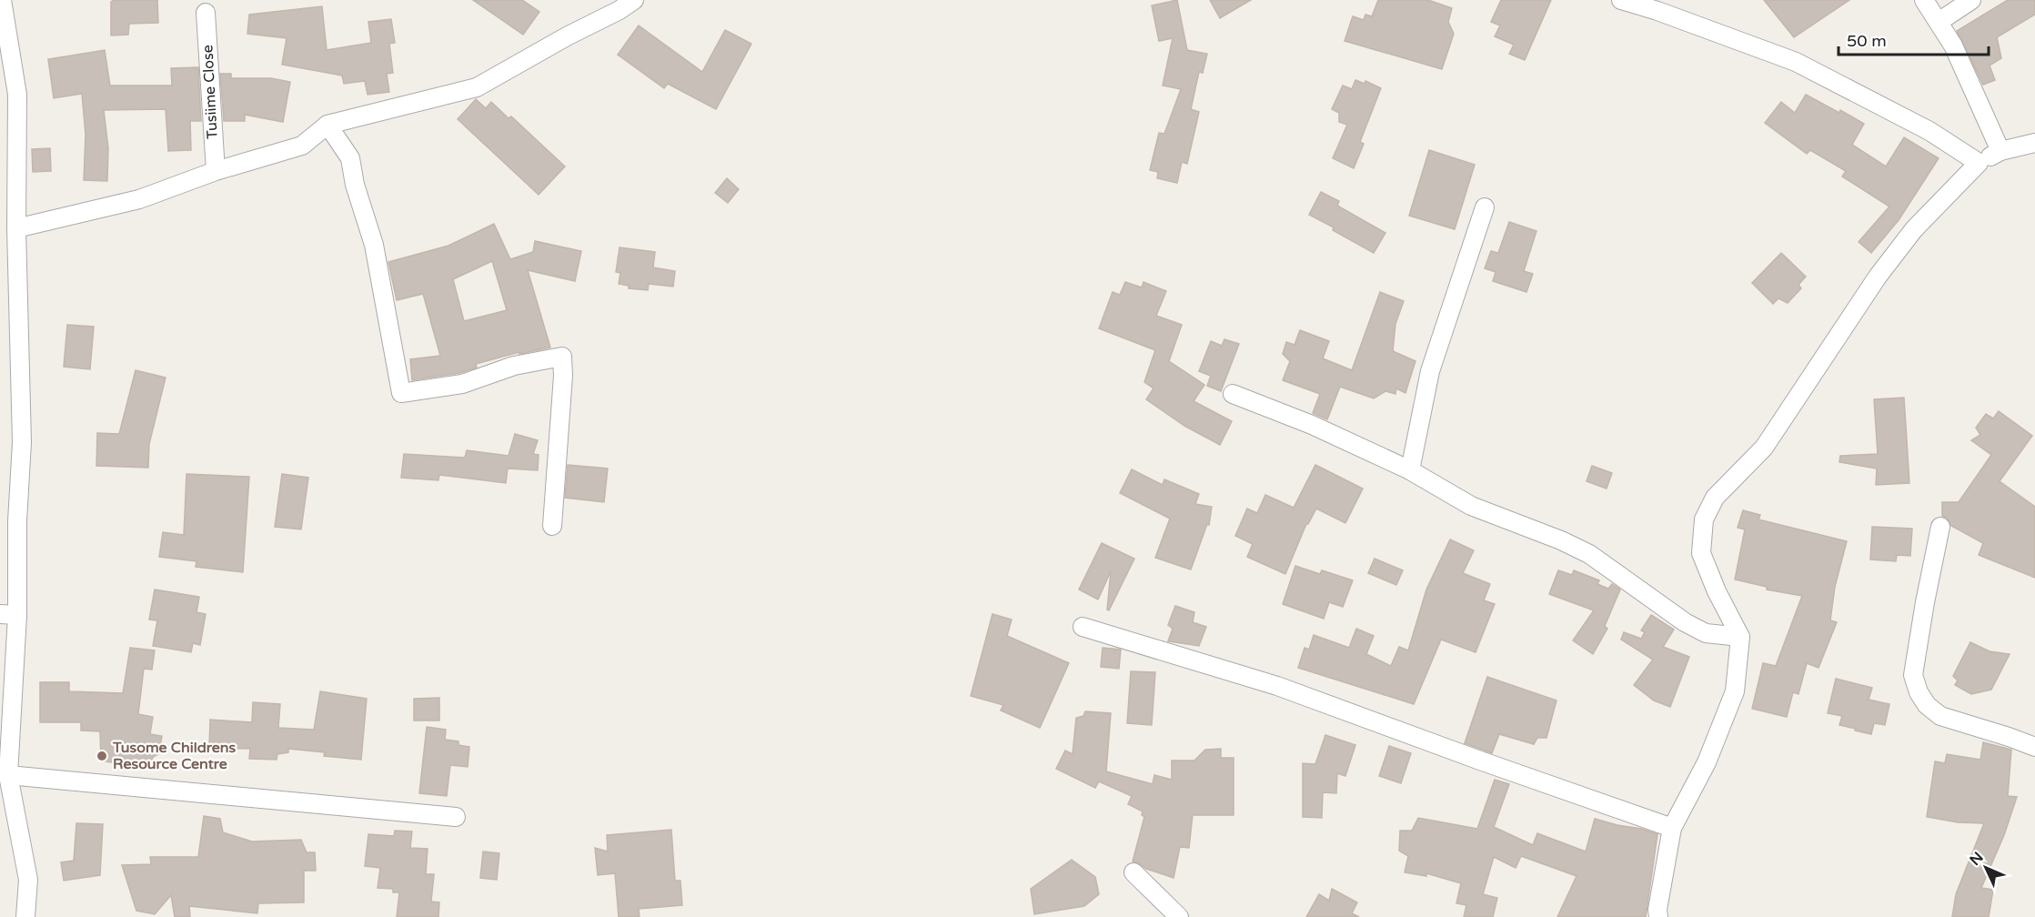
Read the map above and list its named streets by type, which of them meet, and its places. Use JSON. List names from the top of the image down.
{
  "streets": {
    "street": ["Tusiime Close"]
  },
  "places": ["Tusome Childrens Resource Centre"],
  "scale_bar": "50 m",
  "north": "top left"
}
